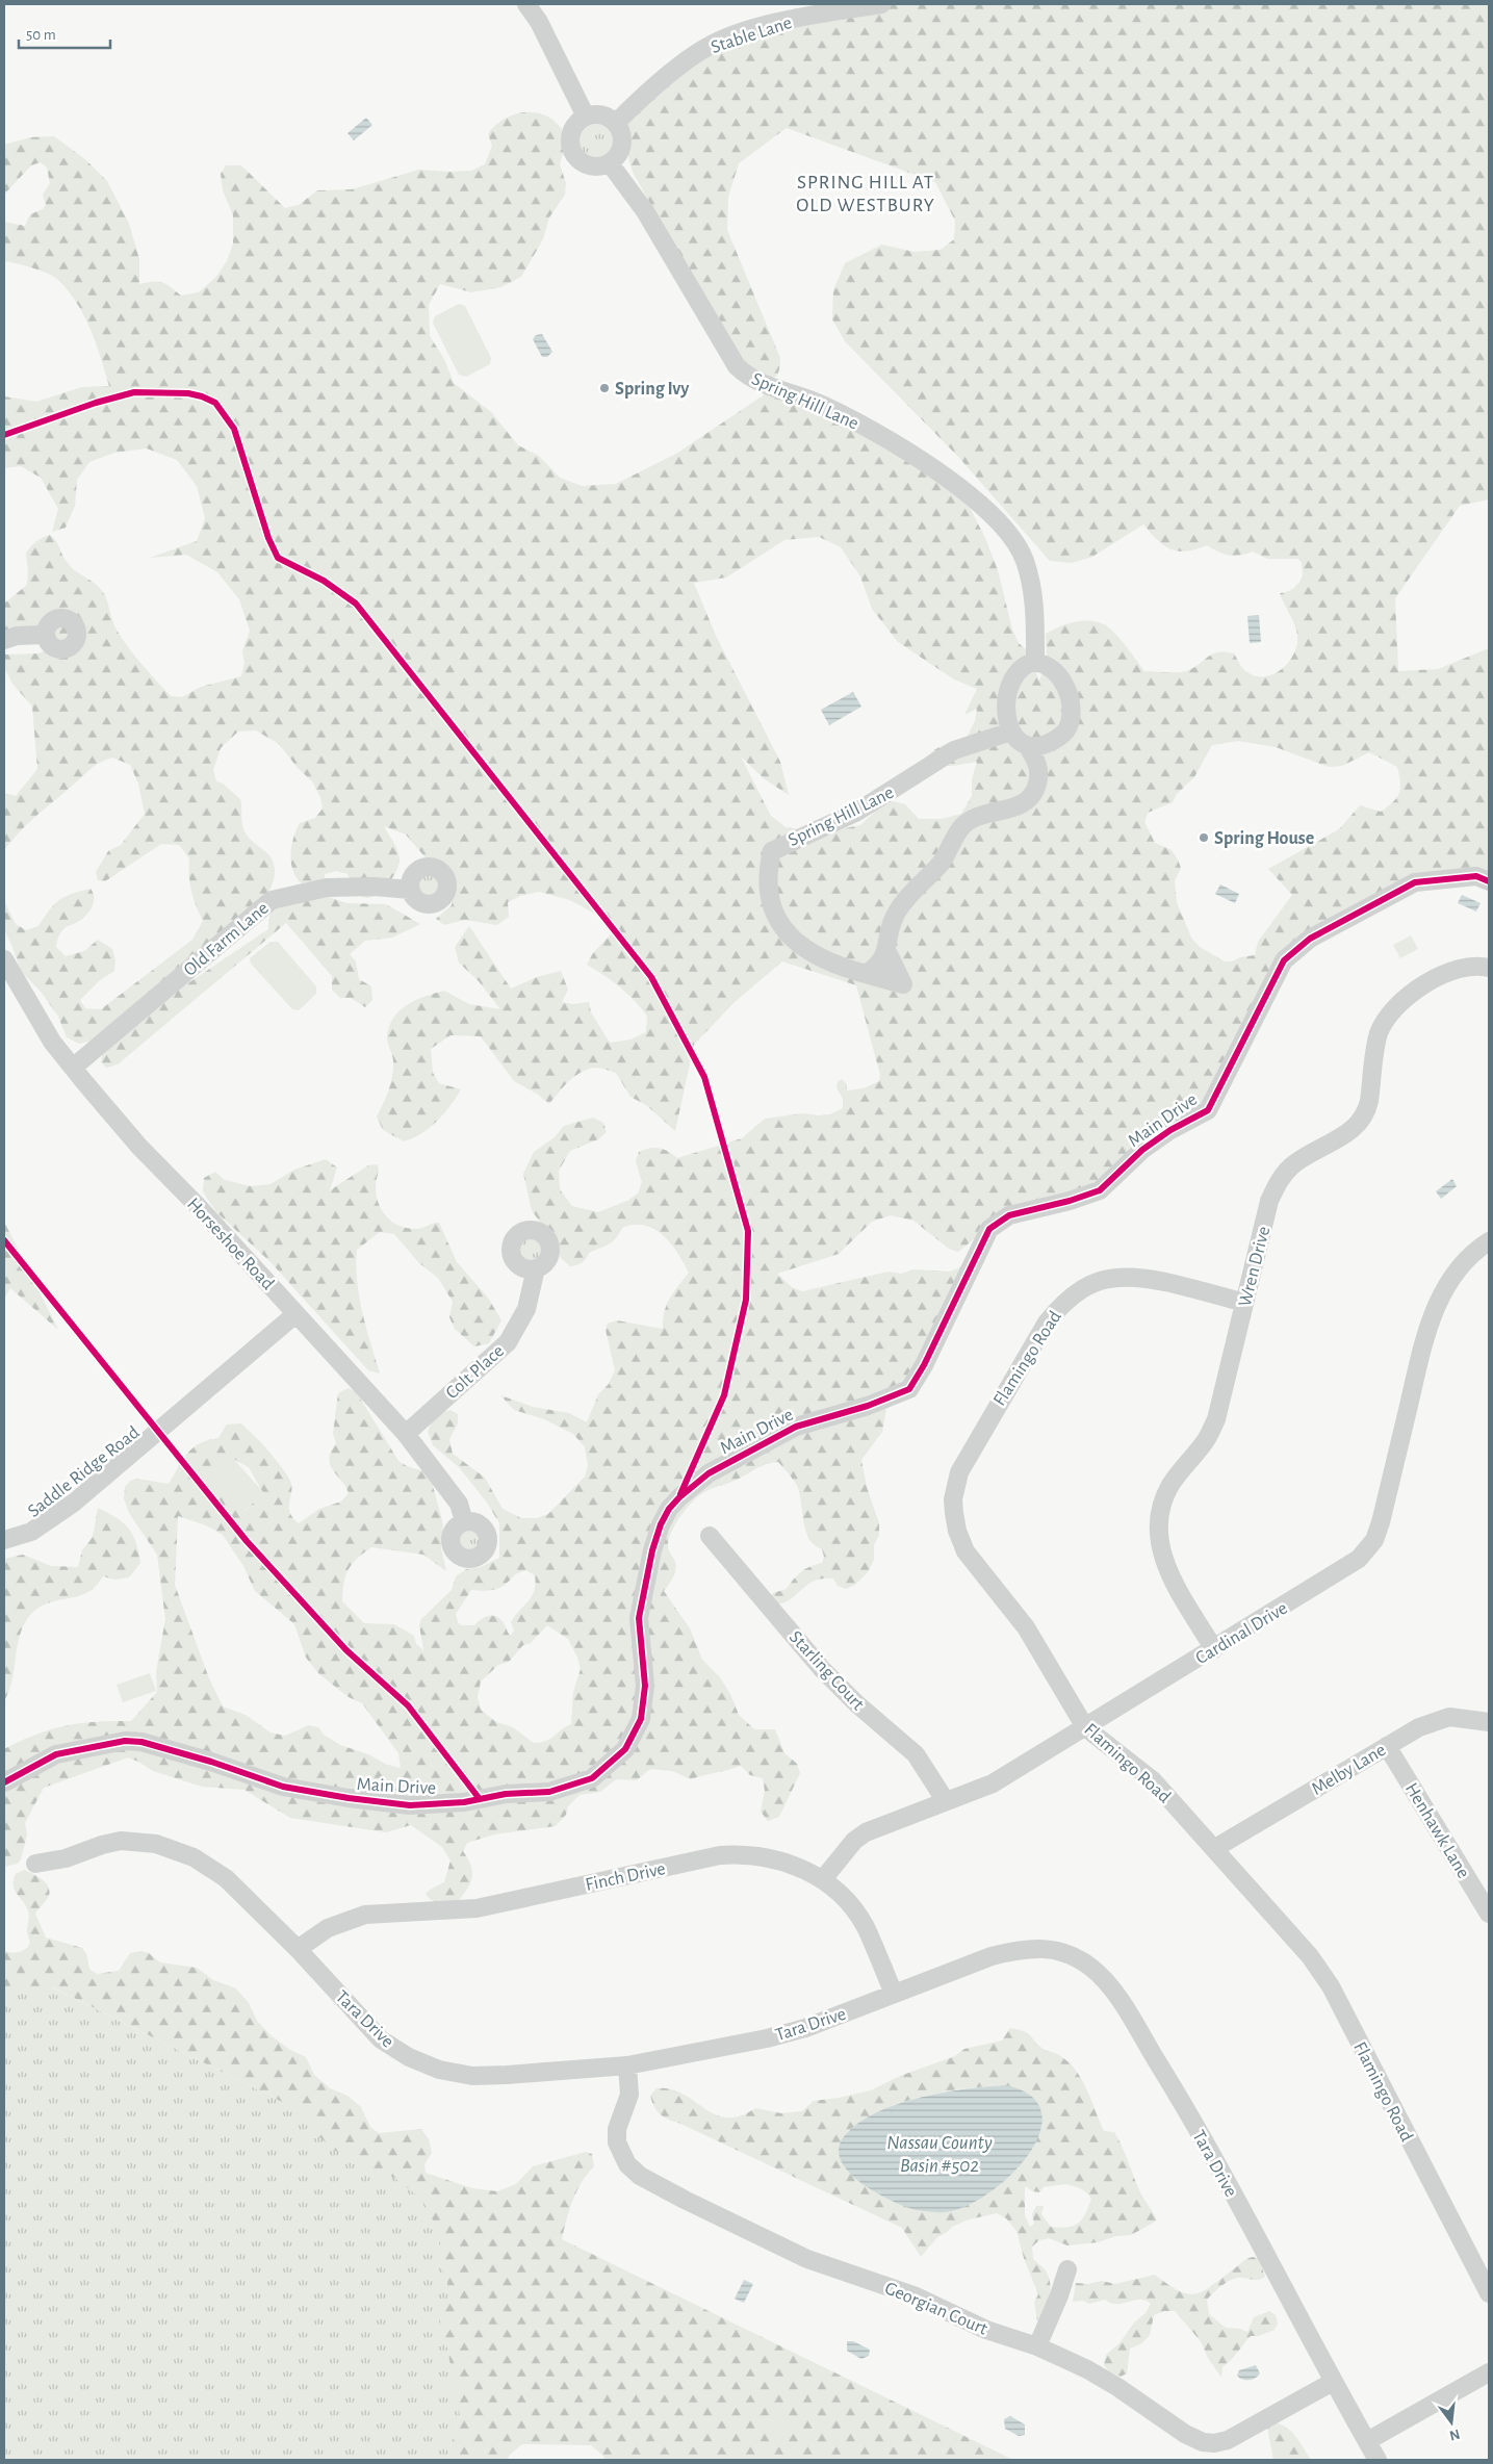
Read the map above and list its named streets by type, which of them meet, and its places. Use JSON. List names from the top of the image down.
{
  "streets": {
    "street": [
      "Stable Lane",
      "Spring Hill Lane",
      "Old Farm Lane",
      "Main Drive",
      "Horseshoe Road",
      "Wren Drive",
      "Flamingo Road",
      "Colt Place",
      "Saddle Ridge Road",
      "Cardinal Drive",
      "Starling Court",
      "Melby Lane",
      "Henhawk Lane",
      "Finch Drive",
      "Tara Drive",
      "Georgian Court"
    ]
  },
  "crossings": [
    ["Stable Lane", "Spring Hill Lane"],
    ["Old Farm Lane", "Horseshoe Road"],
    ["Horseshoe Road", "Colt Place"],
    ["Horseshoe Road", "Saddle Ridge Road"],
    ["Wren Drive", "Flamingo Road"],
    ["Wren Drive", "Cardinal Drive"],
    ["Flamingo Road", "Cardinal Drive"],
    ["Flamingo Road", "Melby Lane"],
    ["Cardinal Drive", "Starling Court"],
    ["Cardinal Drive", "Finch Drive"],
    ["Melby Lane", "Henhawk Lane"],
    ["Finch Drive", "Tara Drive"],
    ["Tara Drive", "Georgian Court"]
  ],
  "districts": ["SPRING HILL AT OLD WESTBURY"],
  "water": ["Nassau County Basin #502"],
  "places": ["Spring Ivy", "Spring House"],
  "scale_bar": "50 m",
  "north": "bottom"
}
